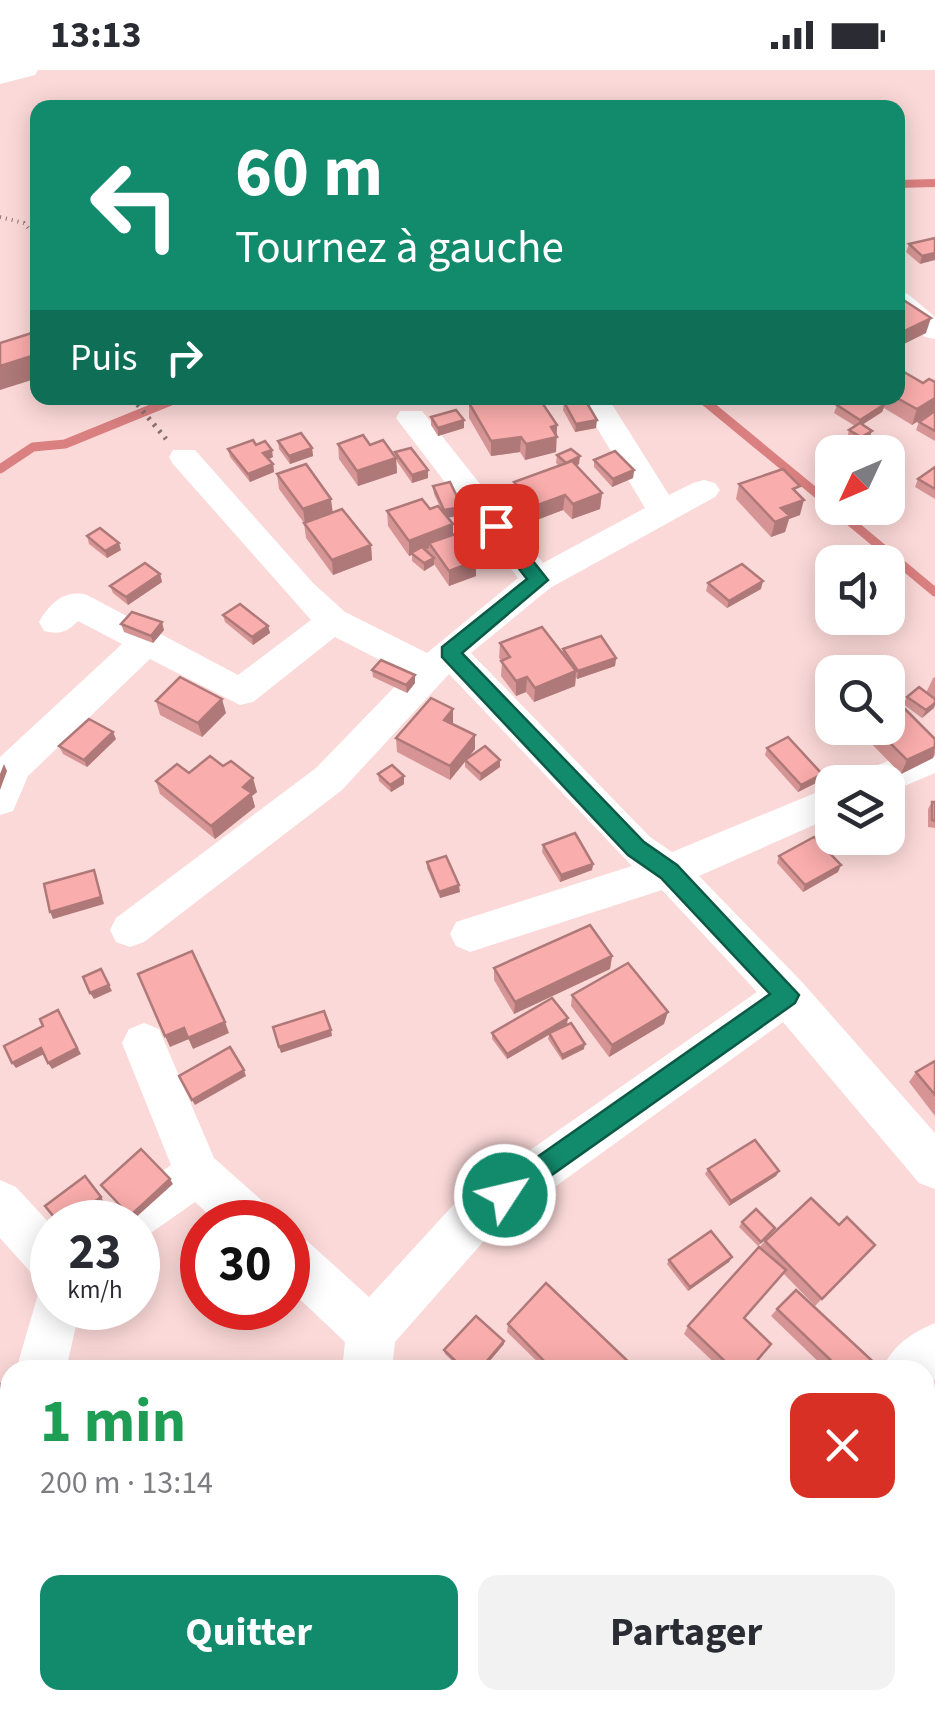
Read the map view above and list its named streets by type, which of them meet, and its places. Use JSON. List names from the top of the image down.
{
  "north": "bottom left",
  "page": {
    "status": "13:13",
    "turn": ["60 m", "Tournez à gauche"],
    "then": "Puis",
    "speed": "23 km/h",
    "limit": "30",
    "heading": ["1 min", "200 m · 13:14"],
    "buttons": ["Quitter", "Partager"]
  }
}
